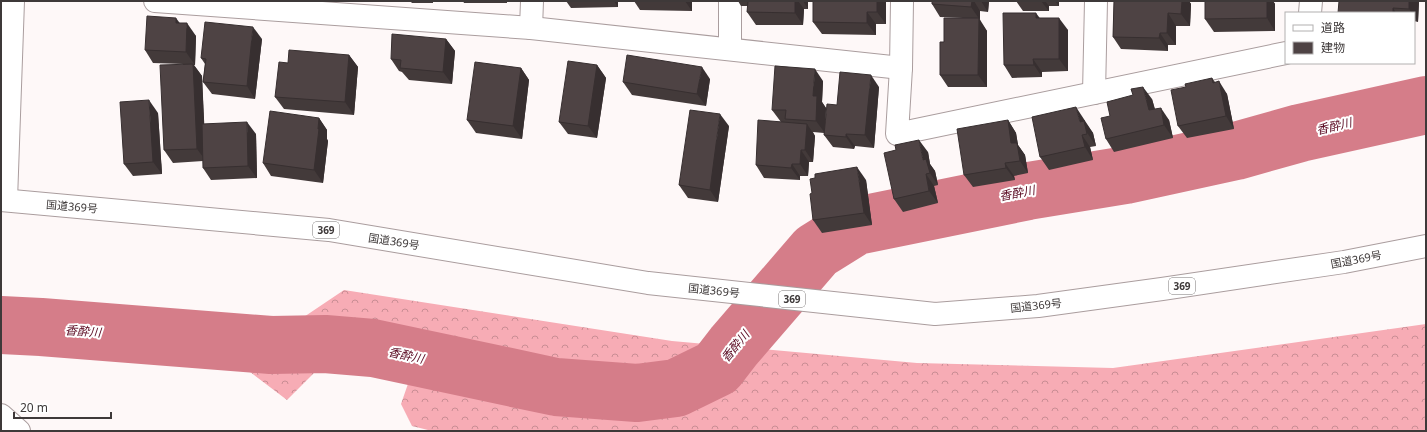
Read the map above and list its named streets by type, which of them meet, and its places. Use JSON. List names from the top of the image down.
{
  "streets": {
    "main road": ["国道369号", "369"]
  },
  "water": ["香酔川"],
  "legend": ["道路", "建物"],
  "scale_bar": "20 m"
}
